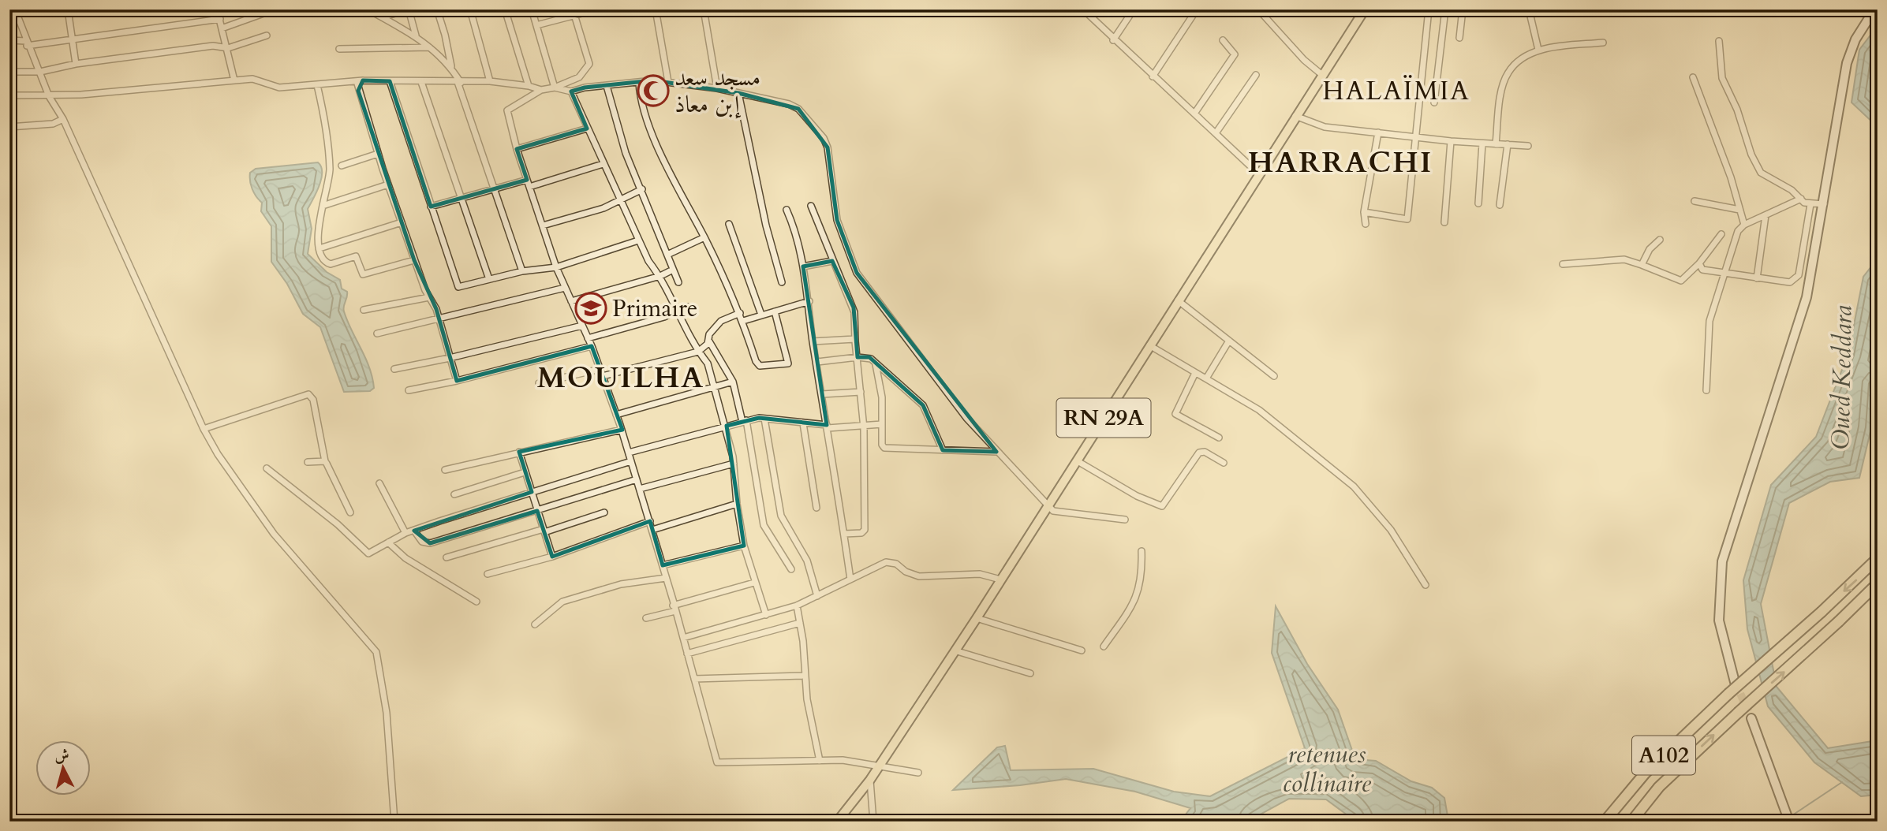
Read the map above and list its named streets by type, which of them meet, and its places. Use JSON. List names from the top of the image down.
{
  "streets": {
    "highway": ["A102"],
    "main road": ["RN 29A"]
  },
  "districts": ["HALAÏMIA", "HARRACHI", "MOUILHA"],
  "water": ["Oued Keddara", "retenues collinaire"],
  "places": {
    "mosque": ["مسجد سعد إبن معاذ"],
    "school or university": ["Primaire"]
  },
  "north": "top"
}
